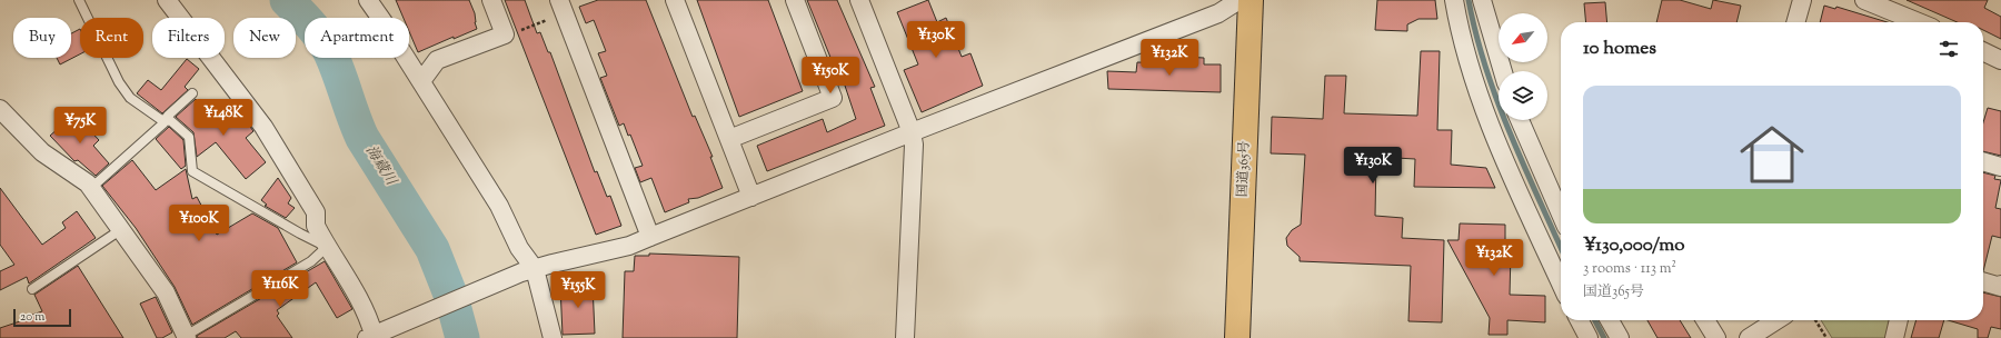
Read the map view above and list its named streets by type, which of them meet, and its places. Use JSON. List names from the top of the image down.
{
  "streets": {
    "highway": ["国道365号"]
  },
  "water": ["海蔵川"],
  "scale_bar": "20 m",
  "north": "bottom left",
  "page": {
    "chip": [
      "Buy",
      "Rent",
      "Filters",
      "New",
      "Apartment"
    ],
    "price": [
      "¥130K",
      "¥132K",
      "¥150K",
      "¥148K",
      "¥75K",
      "¥130K",
      "¥100K",
      "¥132K",
      "¥116K",
      "¥155K"
    ],
    "heading": "10 homes",
    "list": [
      {
        "name": "¥130,000/mo",
        "note": "3 rooms · 113 m² · 国道365号"
      }
    ],
    "scale": "20 m"
  }
}
